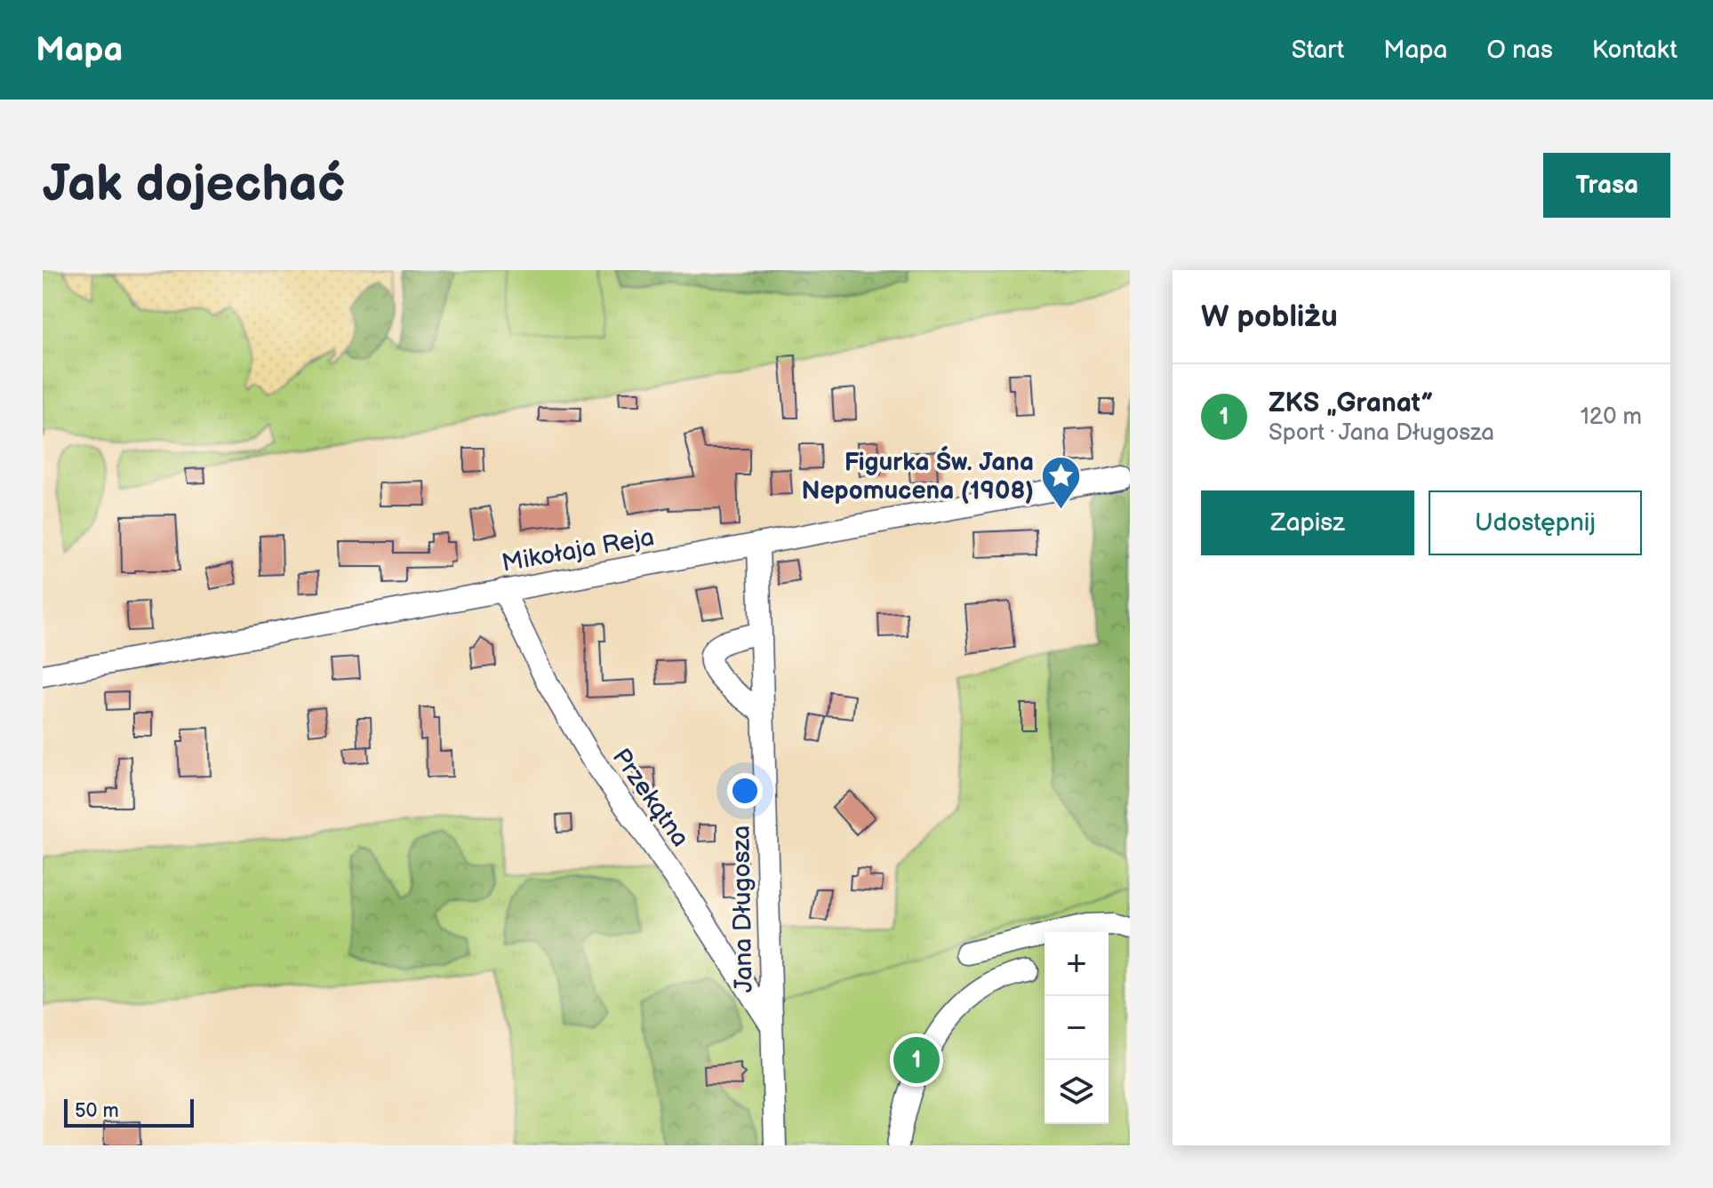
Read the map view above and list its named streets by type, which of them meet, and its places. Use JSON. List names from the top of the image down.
{
  "streets": {
    "street": ["Mikołaja Reja", "Przekątna", "Jana Długosza"]
  },
  "crossings": [
    ["Mikołaja Reja", "Przekątna"],
    ["Mikołaja Reja", "Jana Długosza"],
    ["Przekątna", "Jana Długosza"]
  ],
  "places": {
    "place": ["Figurka Św. Jana Nepomucena (1908)"]
  },
  "scale_bar": "50 m",
  "page": {
    "header": "Mapa",
    "nav": [
      "Start",
      "Mapa",
      "O nas",
      "Kontakt"
    ],
    "buttons": [
      "Trasa",
      ["Zapisz", "Udostępnij"]
    ],
    "title": "Jak dojechać",
    "heading": "W pobliżu",
    "list": [
      {
        "mark": "1",
        "name": "ZKS „Granat”",
        "note": "Sport · Jana Długosza",
        "value": "120 m"
      }
    ],
    "map_buttons": ["+", "−"],
    "pins": "1",
    "scale": "50 m"
  }
}
